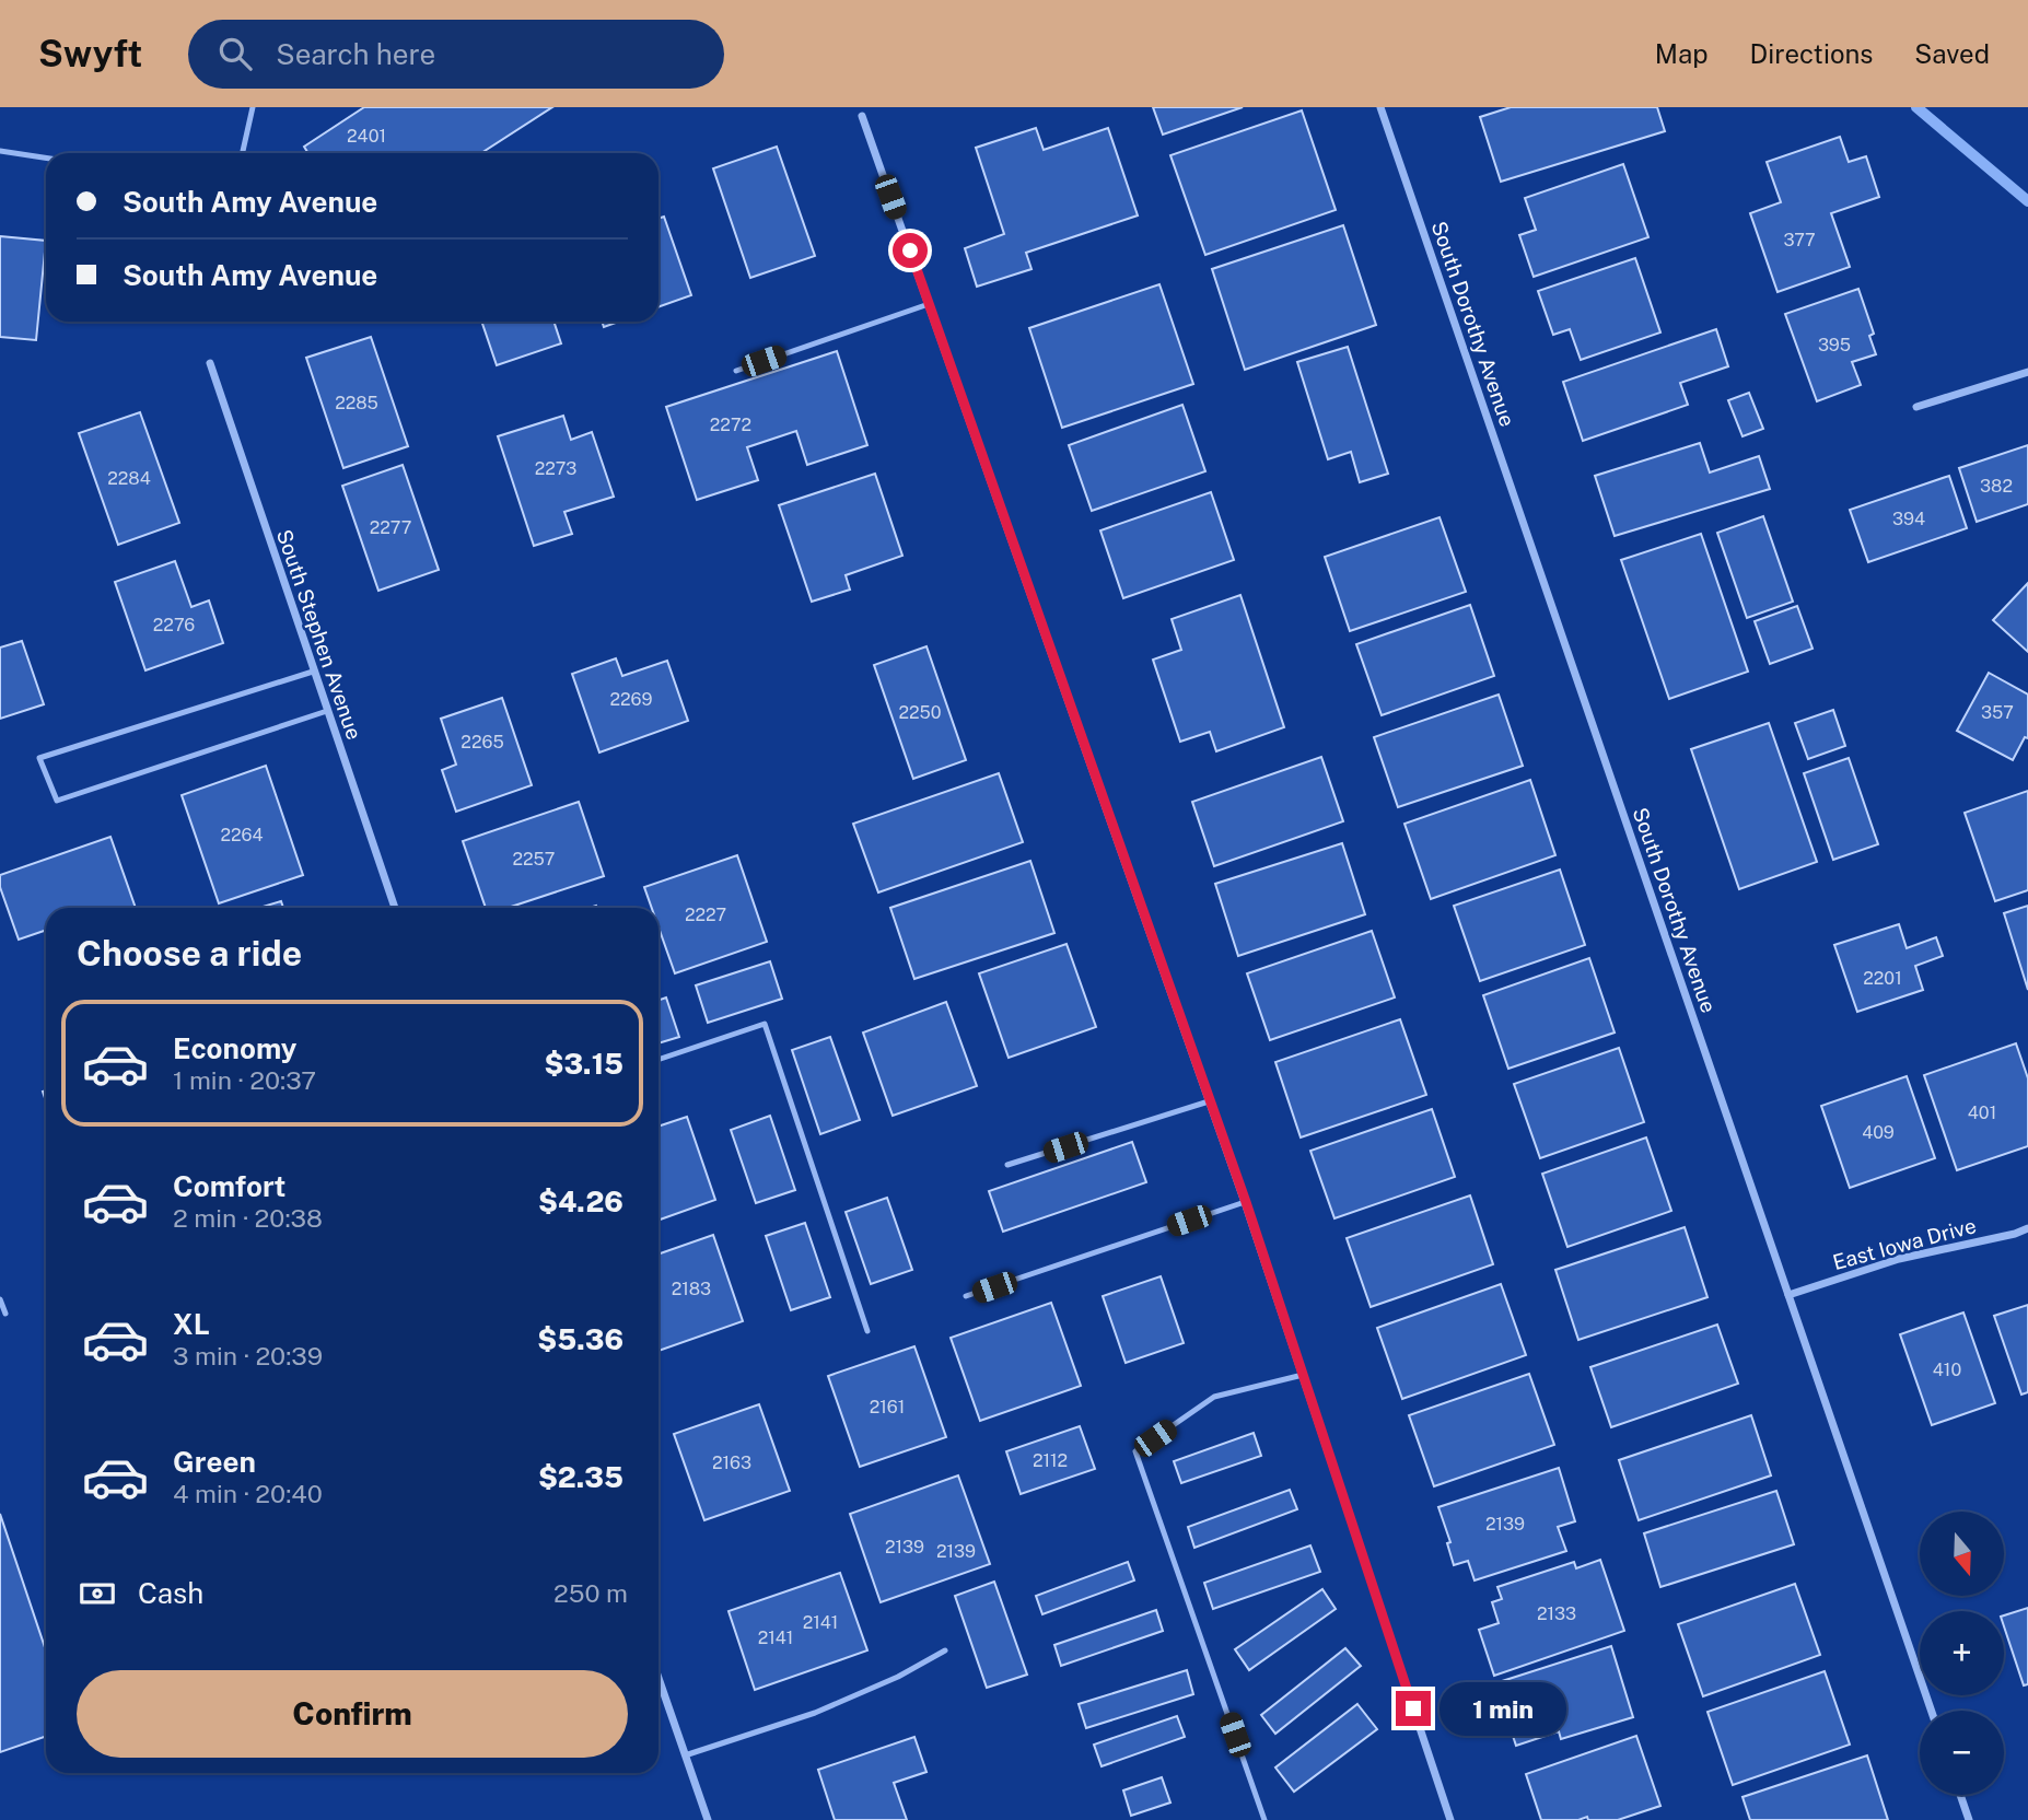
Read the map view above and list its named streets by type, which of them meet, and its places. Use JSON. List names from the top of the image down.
{
  "streets": {
    "street": ["South Dorothy Avenue", "South Stephen Avenue", "East Iowa Drive"]
  },
  "crossings": [
    ["South Dorothy Avenue", "East Iowa Drive"]
  ],
  "house_numbers": [
    "2401",
    "377",
    "395",
    "2285",
    "2272",
    "2273",
    "2284",
    "382",
    "394",
    "2277",
    "2276",
    "2269",
    "2250",
    "357",
    "2265",
    "2264",
    "2257",
    "2227",
    "2201",
    "401",
    "409",
    "2183",
    "410",
    "2161",
    "2112",
    "2163",
    "2139",
    "2139",
    "2139",
    "2133",
    "2141",
    "2141"
  ],
  "north": "bottom",
  "page": {
    "header": "Swyft",
    "search": "Search here",
    "nav": ["Map", "Directions", "Saved"],
    "banner": ["South Amy Avenue", "South Amy Avenue"],
    "heading": "Choose a ride",
    "list": [
      {
        "name": "Economy",
        "note": "1 min · 20:37",
        "value": "$3.15"
      },
      {
        "name": "Comfort",
        "note": "2 min · 20:38",
        "value": "$4.26"
      },
      {
        "name": "XL",
        "note": "3 min · 20:39",
        "value": "$5.36"
      },
      {
        "name": "Green",
        "note": "4 min · 20:40",
        "value": "$2.35"
      }
    ],
    "map_buttons": ["+", "−"],
    "pay": ["Cash", "250 m"],
    "buttons": "Confirm",
    "bubble": "1 min"
  }
}
